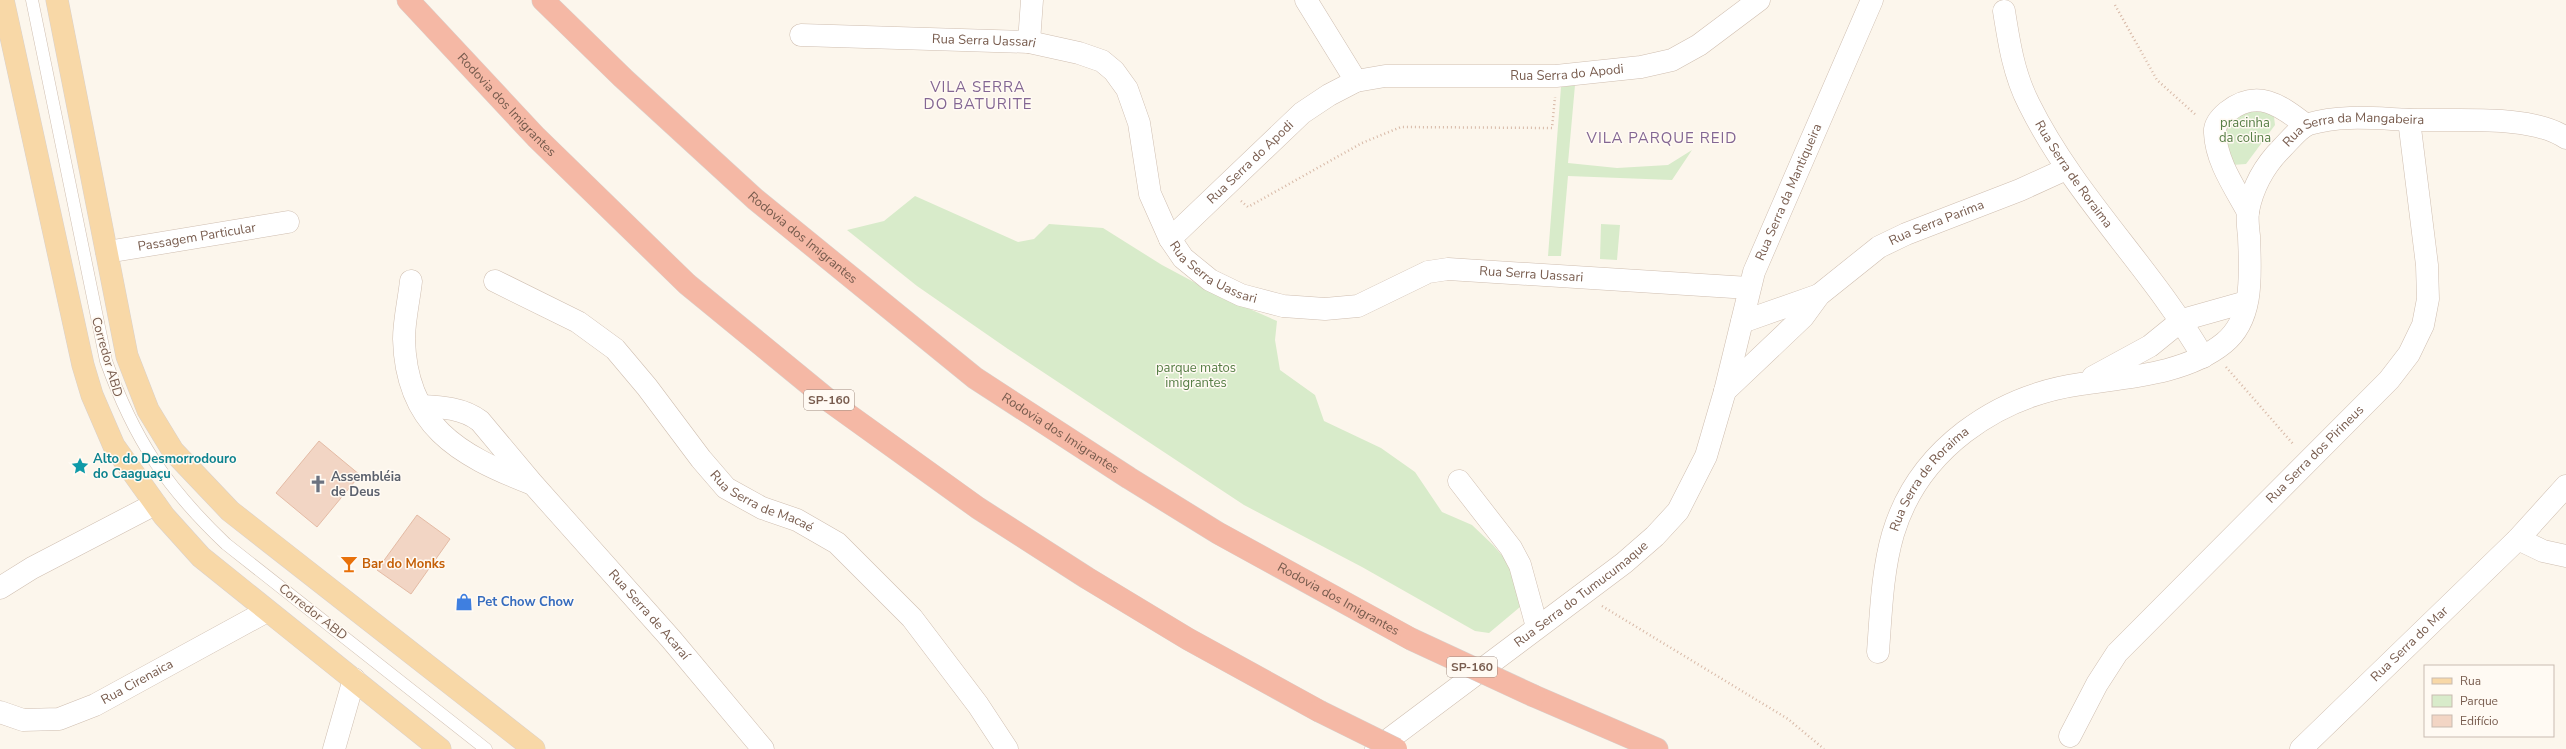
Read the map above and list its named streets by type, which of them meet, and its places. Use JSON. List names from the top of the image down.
{
  "streets": {
    "highway": ["Rodovia dos Imigrantes", "SP-160"],
    "street": [
      "Rua Serra Uassari",
      "Rua Serra do Apodi",
      "Rua Serra da Mangabeira",
      "Rua Serra de Roraima",
      "Rua Serra da Mantiqueira",
      "Rua Serra Parima",
      "Passagem Particular",
      "Rua Serra dos Pirineus",
      "Rua Serra de Macaé",
      "Rua Serra do Tumucumaque",
      "Rua Serra de Acaraí",
      "Rua Serra do Mar",
      "Rua Cirenaica"
    ],
    "lane": ["Corredor ABD"]
  },
  "crossings": [
    ["Rua Serra Uassari", "Rua Serra do Apodi"],
    ["Rua Serra Uassari", "Rua Serra da Mantiqueira"],
    ["Rua Serra da Mangabeira", "Rua Serra de Roraima"],
    ["Rua Serra da Mangabeira", "Rua Serra dos Pirineus"],
    ["Rua Serra de Roraima", "Rua Serra Parima"],
    ["Rua Serra da Mantiqueira", "Rua Serra Parima"],
    ["Rua Serra da Mantiqueira", "Rua Serra do Tumucumaque"],
    ["Rua Serra Parima", "Rua Serra do Tumucumaque"]
  ],
  "districts": ["VILA SERRA DO BATURITE", "VILA PARQUE REID"],
  "parks": ["pracinha da colina", "parque matos imigrantes"],
  "places": {
    "place": ["Alto do Desmorrodouro do Caaguaçu"],
    "church": ["Assembléia de Deus"],
    "bar": ["Bar do Monks"],
    "shop": ["Pet Chow Chow"]
  },
  "legend": ["Rua", "Parque", "Edifício"]
}
